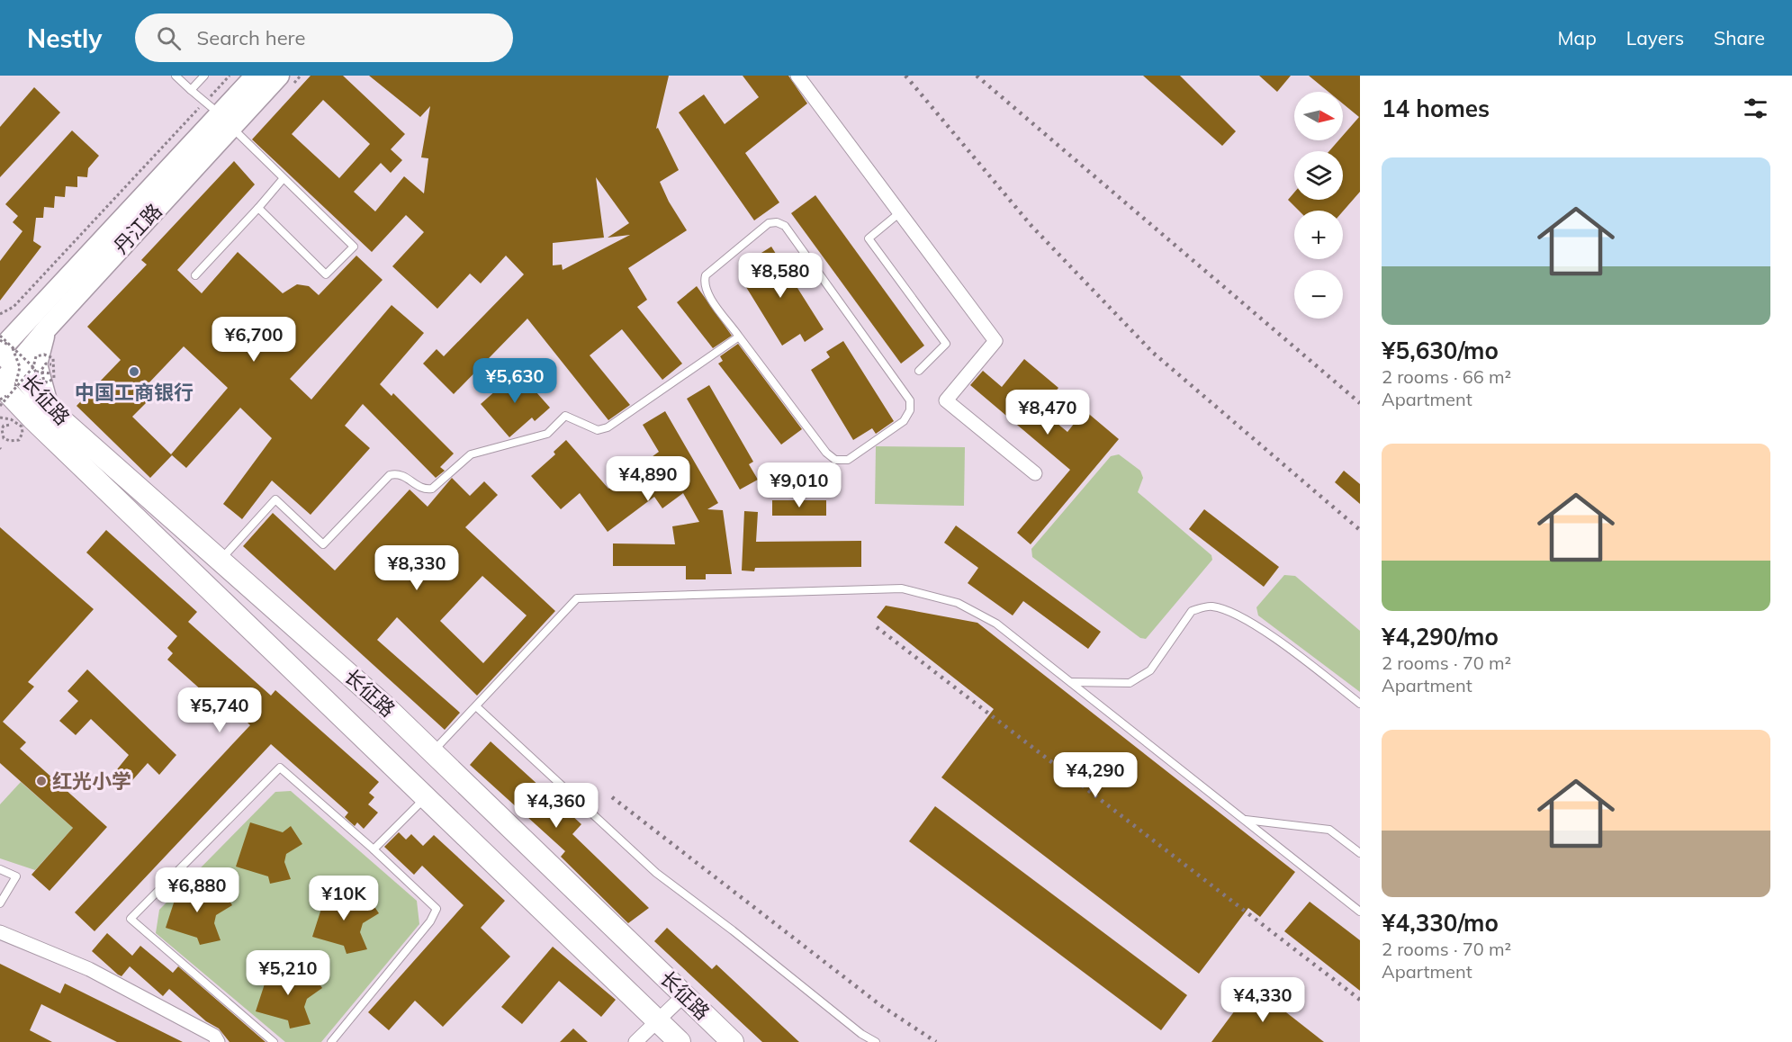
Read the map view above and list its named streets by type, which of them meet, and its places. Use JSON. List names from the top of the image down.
{
  "streets": {
    "main road": ["丹江路", "长征路"]
  },
  "crossings": [
    ["丹江路", "长征路"]
  ],
  "places": ["中国工商银行", "红光小学"],
  "north": "right",
  "page": {
    "header": "Nestly",
    "search": "Search here",
    "nav": ["Map", "Layers", "Share"],
    "heading": "14 homes",
    "map_buttons": ["+", "−"],
    "list": [
      {
        "name": "¥5,630/mo",
        "note": "2 rooms · 66 m² · Apartment"
      },
      {
        "name": "¥4,290/mo",
        "note": "2 rooms · 70 m² · Apartment"
      },
      {
        "name": "¥4,330/mo",
        "note": "2 rooms · 70 m² · Apartment"
      }
    ],
    "price": [
      "¥8,580",
      "¥6,700",
      "¥5,630",
      "¥8,470",
      "¥4,890",
      "¥9,010",
      "¥8,330",
      "¥5,740",
      "¥4,290",
      "¥4,360",
      "¥6,880",
      "¥10K",
      "¥5,210",
      "¥4,330"
    ]
  }
}
